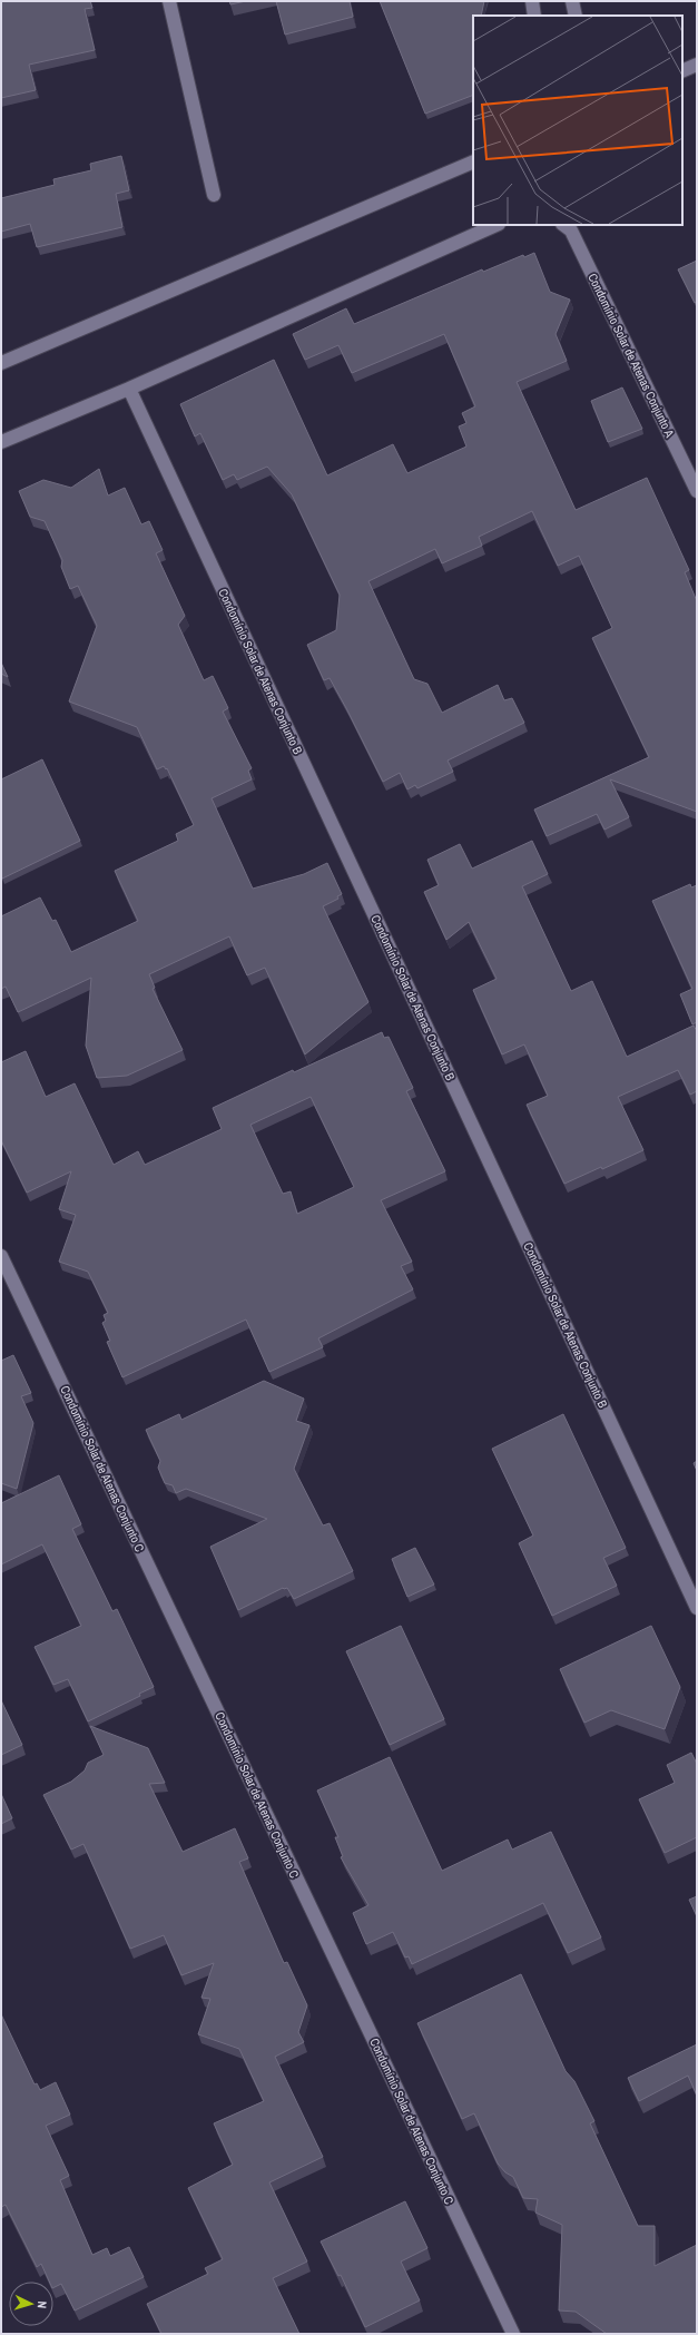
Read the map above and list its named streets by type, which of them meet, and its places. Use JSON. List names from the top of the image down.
{
  "streets": {
    "street": ["Condomínio Solar de Atenas Conjunto A", "Condomínio Solar de Atenas Conjunto B", "Condomínio Solar de Atenas Conjunto C"]
  },
  "north": "right"
}
